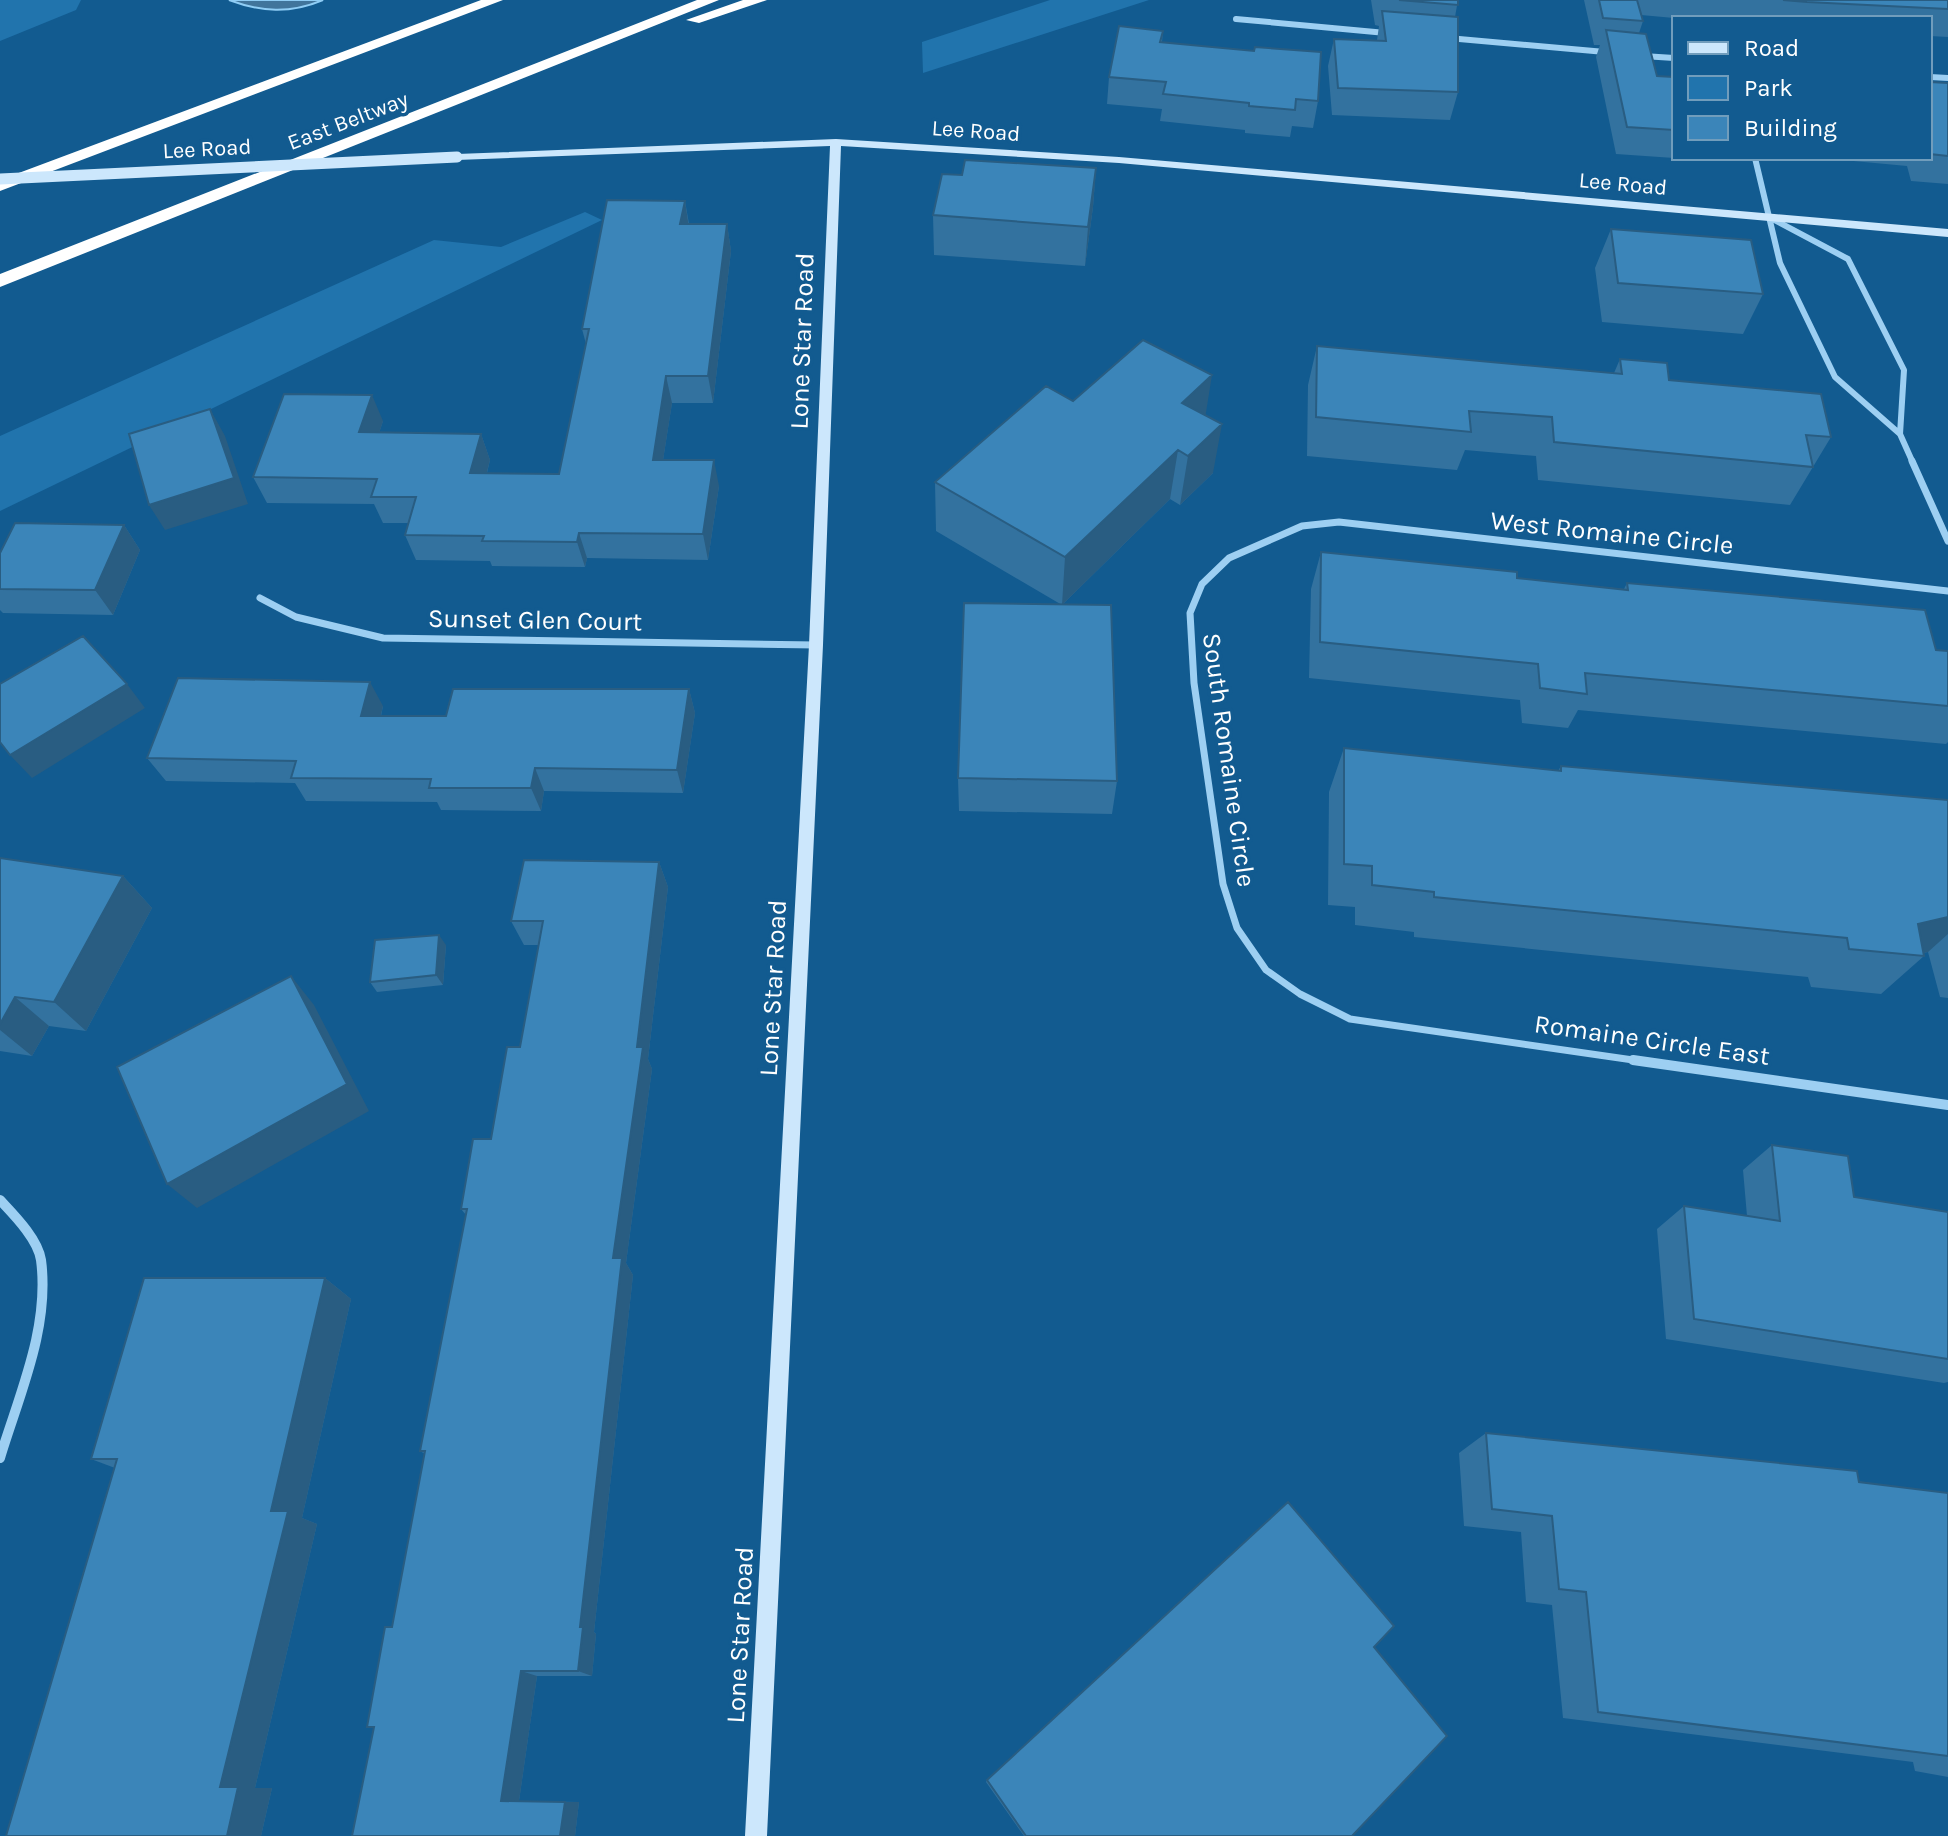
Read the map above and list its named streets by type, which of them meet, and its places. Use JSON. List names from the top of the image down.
{
  "streets": {
    "highway": ["East Beltway"],
    "street": [
      "Lee Road",
      "Lone Star Road",
      "West Romaine Circle",
      "Sunset Glen Court",
      "South Romaine Circle",
      "Romaine Circle East"
    ]
  },
  "crossings": [
    ["Lee Road", "Lone Star Road"],
    ["Lone Star Road", "Sunset Glen Court"],
    ["West Romaine Circle", "South Romaine Circle"],
    ["South Romaine Circle", "Romaine Circle East"]
  ],
  "legend": ["Road", "Park", "Building"]
}
